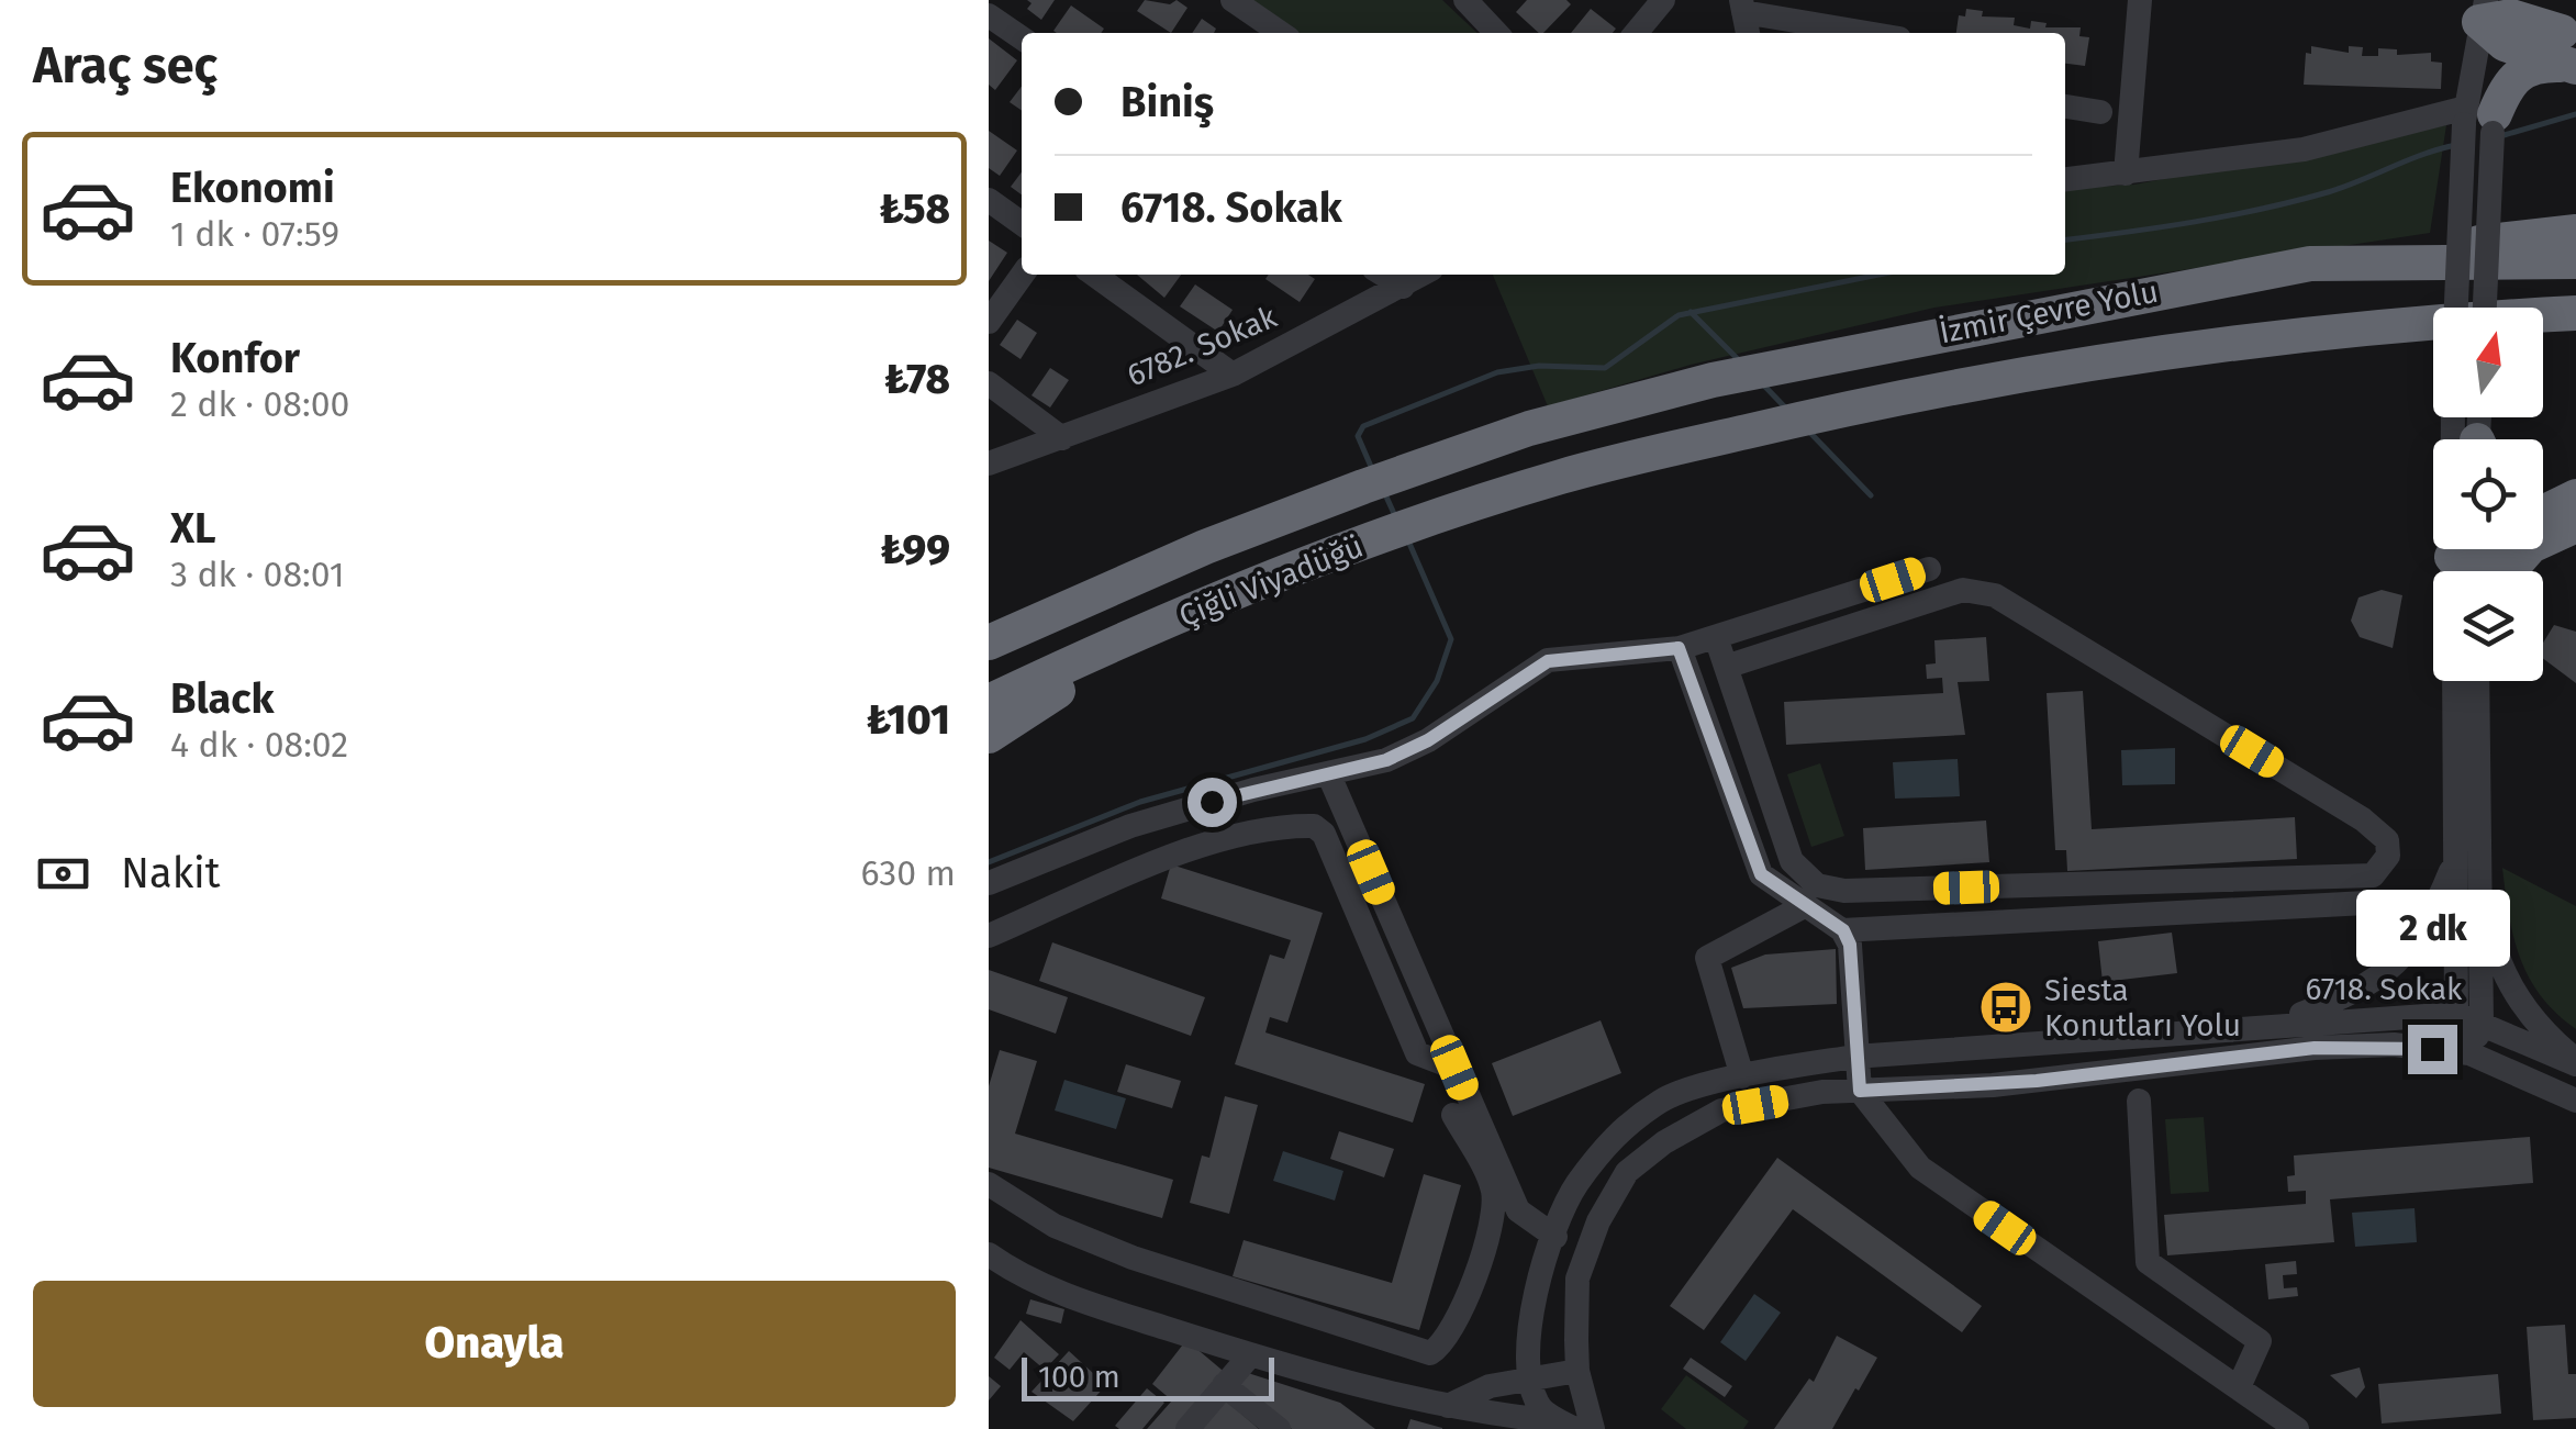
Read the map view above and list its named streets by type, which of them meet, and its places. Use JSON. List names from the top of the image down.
{
  "streets": {
    "highway": ["İzmir Çevre Yolu", "Çiğli Viyadüğü"],
    "street": ["6782. Sokak", "6718. Sokak"]
  },
  "crossings": [
    ["İzmir Çevre Yolu", "Çiğli Viyadüğü"]
  ],
  "places": {
    "bus stop": ["Siesta Konutları Yolu"]
  },
  "scale_bar": "100 m",
  "north": "top",
  "page": {
    "heading": "Araç seç",
    "banner": ["Biniş", "6718. Sokak"],
    "list": [
      {
        "name": "Ekonomi",
        "note": "1 dk · 07:59",
        "value": "₺58"
      },
      {
        "name": "Konfor",
        "note": "2 dk · 08:00",
        "value": "₺78"
      },
      {
        "name": "XL",
        "note": "3 dk · 08:01",
        "value": "₺99"
      },
      {
        "name": "Black",
        "note": "4 dk · 08:02",
        "value": "₺101"
      }
    ],
    "pay": ["Nakit", "630 m"],
    "bubble": "2 dk",
    "buttons": "Onayla",
    "scale": "100 m"
  }
}
